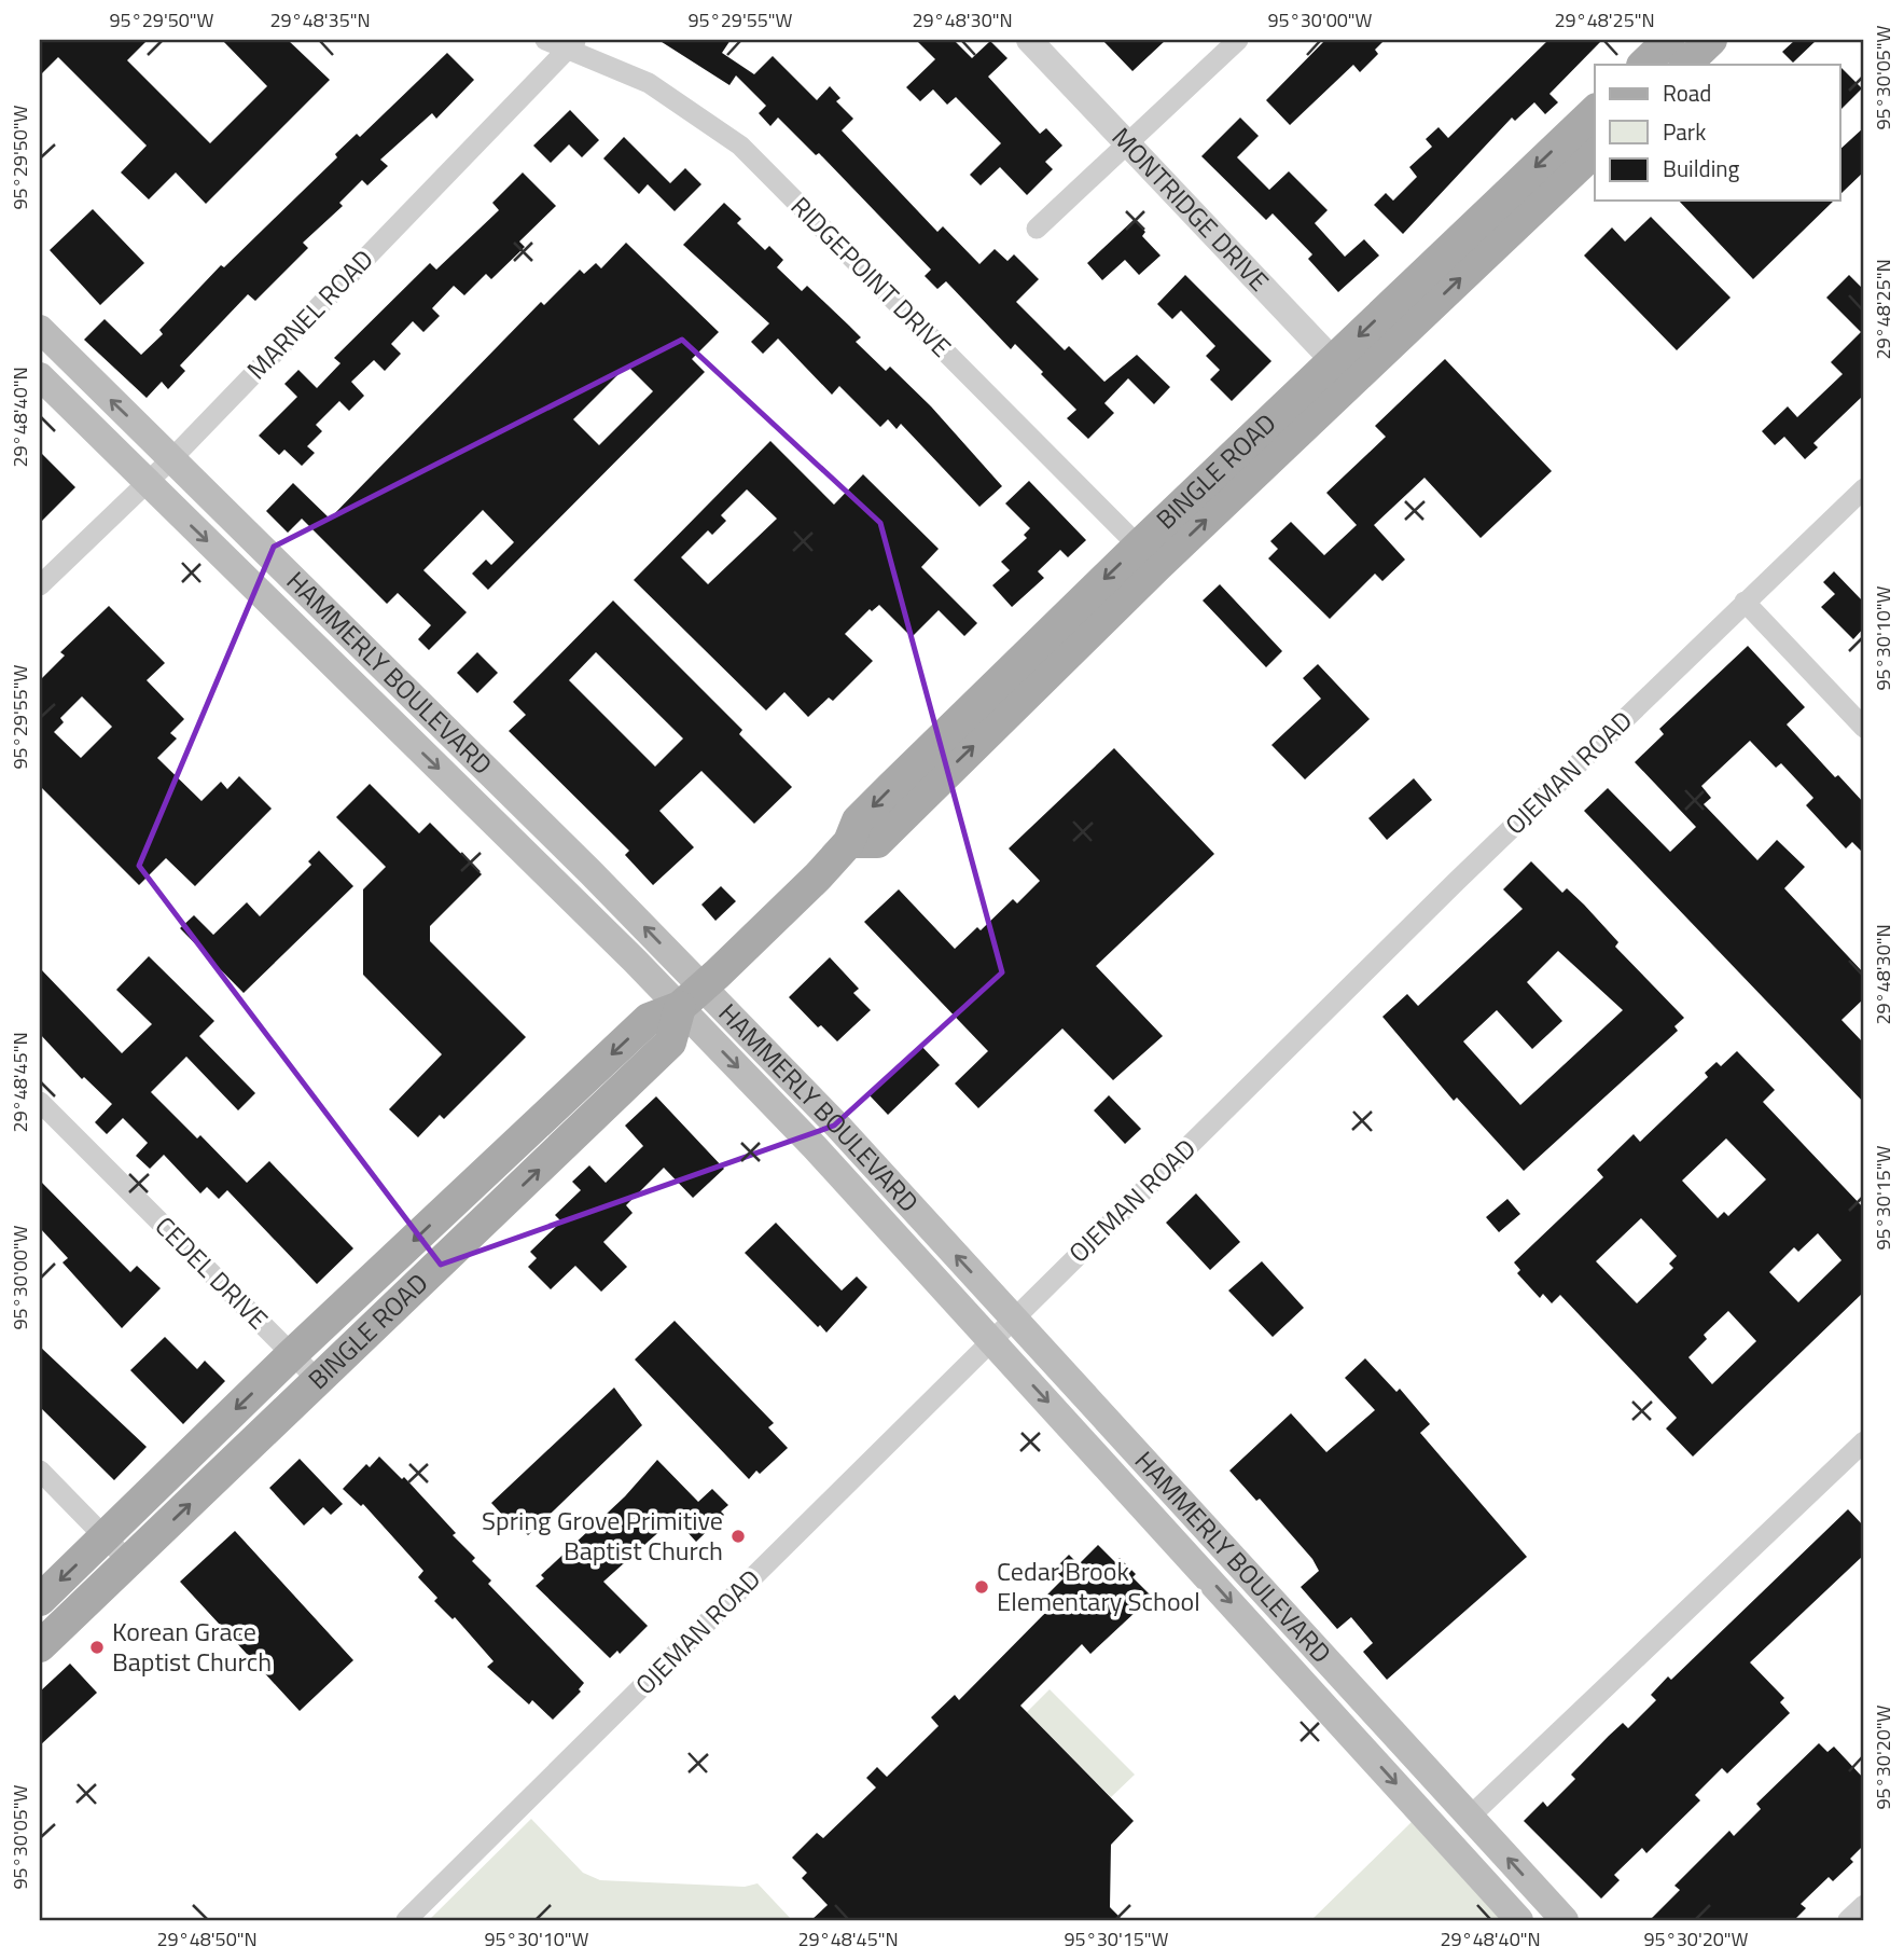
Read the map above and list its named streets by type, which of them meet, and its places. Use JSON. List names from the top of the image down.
{
  "streets": {
    "main road": ["BINGLE ROAD", "HAMMERLY BOULEVARD"],
    "street": [
      "MONTRIDGE DRIVE",
      "RIDGEPOINT DRIVE",
      "MARNEL ROAD",
      "OJEMAN ROAD",
      "CEDEL DRIVE"
    ]
  },
  "crossings": [
    ["MONTRIDGE DRIVE", "BINGLE ROAD"],
    ["RIDGEPOINT DRIVE", "MARNEL ROAD"],
    ["RIDGEPOINT DRIVE", "BINGLE ROAD"],
    ["MARNEL ROAD", "HAMMERLY BOULEVARD"],
    ["BINGLE ROAD", "HAMMERLY BOULEVARD"],
    ["BINGLE ROAD", "CEDEL DRIVE"],
    ["HAMMERLY BOULEVARD", "OJEMAN ROAD"]
  ],
  "places": ["Spring Grove Primitive Baptist Church", "Cedar Brook Elementary School", "Korean Grace Baptist Church"],
  "legend": ["Road", "Park", "Building"],
  "coordinates": [
    "95°29'50\"W",
    "29°48'35\"N",
    "95°29'55\"W",
    "29°48'30\"N",
    "95°30'00\"W",
    "29°48'25\"N",
    "95°30'05\"W",
    "29°48'40\"N",
    "95°30'10\"W",
    "29°48'45\"N",
    "95°30'15\"W",
    "95°30'20\"W",
    "29°48'50\"N"
  ]
}
